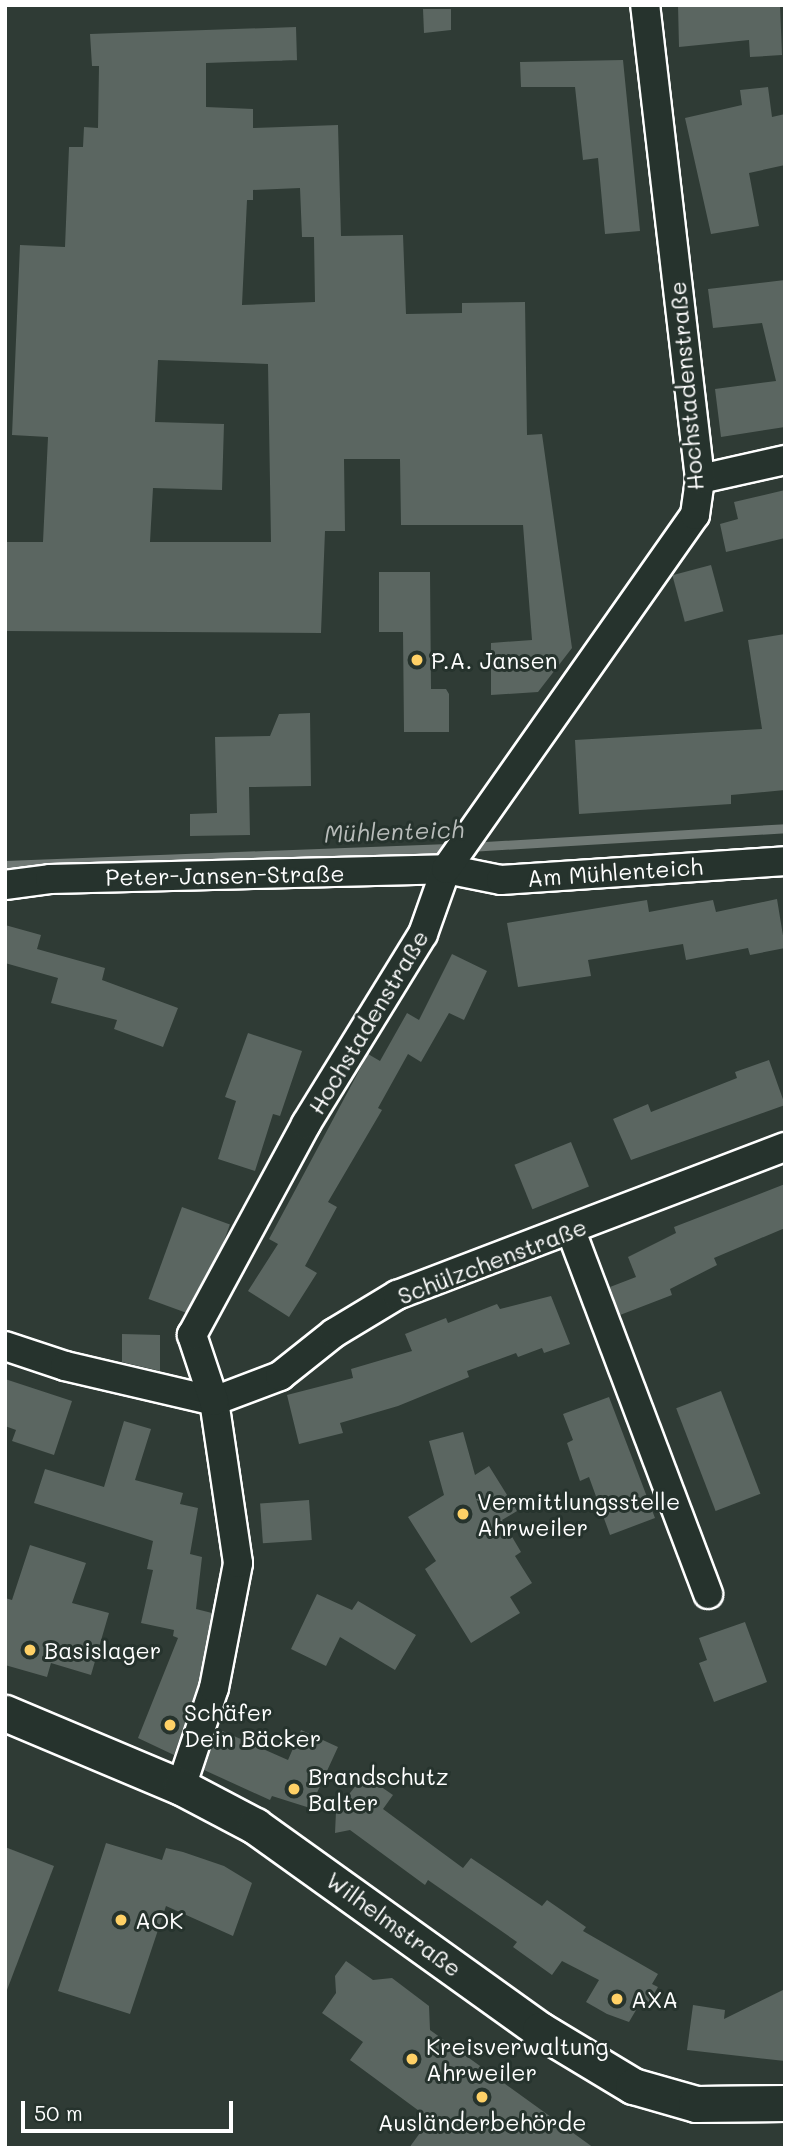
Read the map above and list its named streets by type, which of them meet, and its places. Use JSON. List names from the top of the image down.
{
  "streets": {
    "main road": ["Wilhelmstraße"],
    "street": [
      "Hochstadenstraße",
      "Am Mühlenteich",
      "Peter-Jansen-Straße",
      "Schülzchenstraße"
    ]
  },
  "crossings": [
    ["Hochstadenstraße", "Am Mühlenteich"],
    ["Hochstadenstraße", "Peter-Jansen-Straße"],
    ["Hochstadenstraße", "Schülzchenstraße"],
    ["Hochstadenstraße", "Wilhelmstraße"],
    ["Am Mühlenteich", "Peter-Jansen-Straße"]
  ],
  "water": ["Mühlenteich"],
  "places": [
    "P.A. Jansen",
    "Vermittlungsstelle Ahrweiler",
    "Basislager",
    "Schäfer Dein Bäcker",
    "Brandschutz Balter",
    "AOK",
    "AXA",
    "Kreisverwaltung Ahrweiler",
    "Ausländerbehörde"
  ],
  "scale_bar": "50 m"
}
